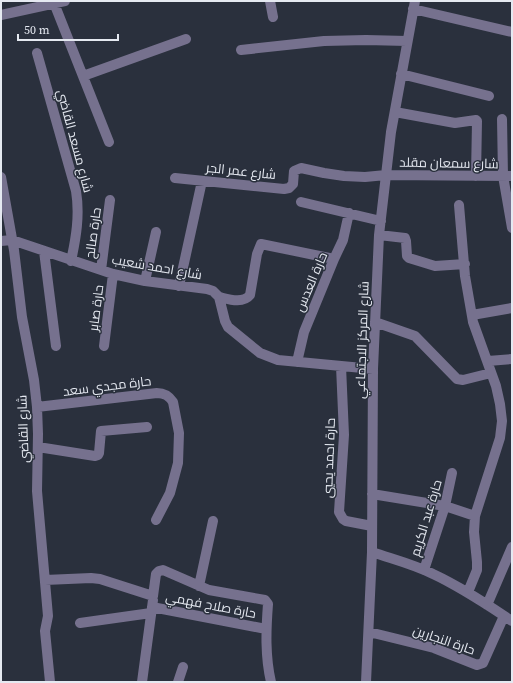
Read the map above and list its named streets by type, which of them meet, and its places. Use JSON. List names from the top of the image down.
{
  "streets": {
    "street": [
      "شارع مسعد القاضي",
      "شارع سمعان مقلد",
      "شارع عمر الجر",
      "حارة صالح",
      "شارع احمد شعيب",
      "حارة العدس",
      "حارة صابر",
      "شارع المركز الاجتماعي",
      "حارة مجدي سعد",
      "شارع القاضي",
      "حارة احمد يحيي",
      "حارة عبد الكريم",
      "حارة صلاح فهمي",
      "حارة النجارين"
    ]
  },
  "crossings": [
    ["شارع مسعد القاضي", "شارع احمد شعيب"],
    ["شارع سمعان مقلد", "شارع عمر الجر"],
    ["شارع سمعان مقلد", "شارع المركز الاجتماعي"],
    ["شارع عمر الجر", "شارع المركز الاجتماعي"],
    ["حارة صالح", "شارع احمد شعيب"],
    ["شارع احمد شعيب", "حارة العدس"],
    ["شارع احمد شعيب", "حارة صابر"],
    ["شارع احمد شعيب", "شارع القاضي"],
    ["شارع المركز الاجتماعي", "حارة احمد يحيي"],
    ["شارع المركز الاجتماعي", "حارة النجارين"],
    ["حارة مجدي سعد", "شارع القاضي"]
  ],
  "scale_bar": "50 m"
}
